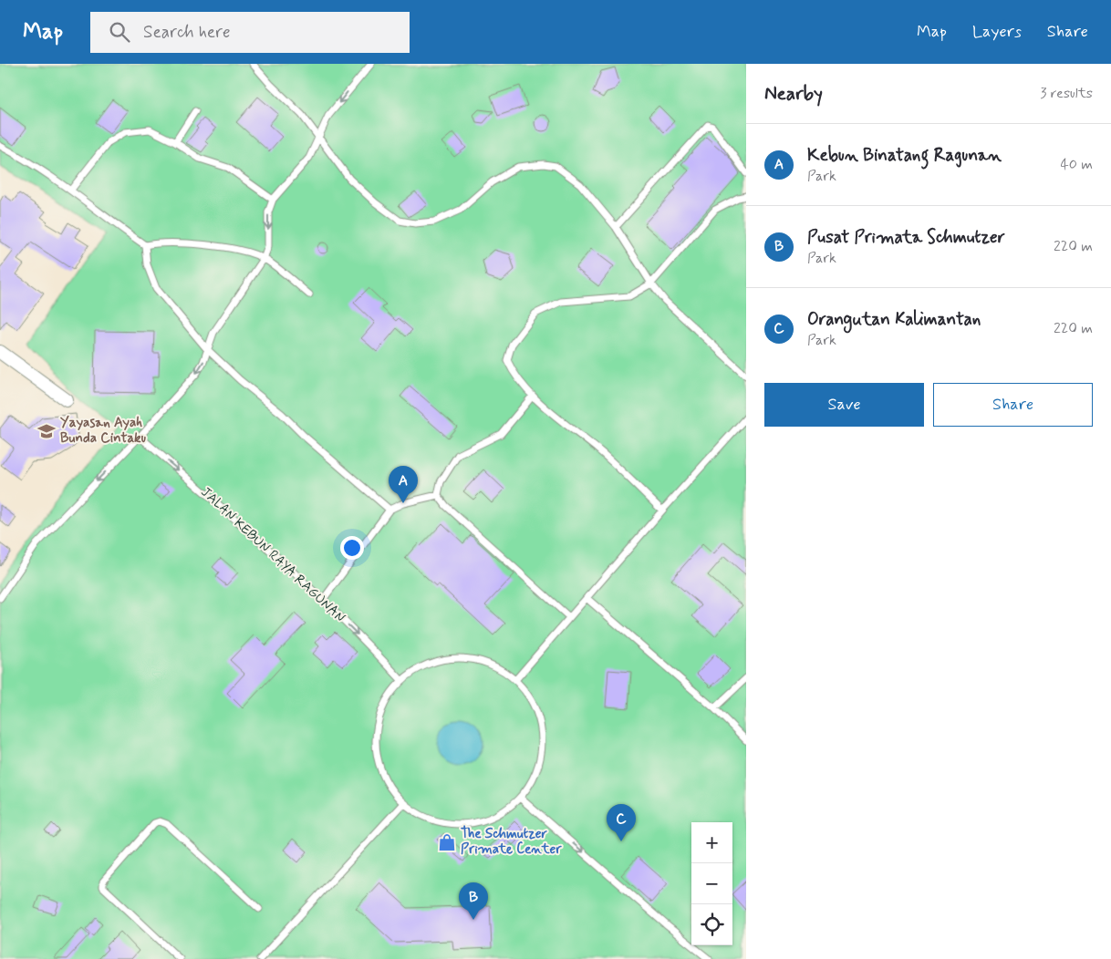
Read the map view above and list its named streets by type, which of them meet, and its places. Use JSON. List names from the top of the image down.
{
  "streets": {
    "lane": ["JALAN KEBUN RAYA RAGUNAN"]
  },
  "one_way": ["JALAN KEBUN RAYA RAGUNAN"],
  "places": {
    "school or university": ["Yayasan Ayah Bunda Cintaku"],
    "shop": ["The Schmutzer Primate Center"]
  },
  "page": {
    "header": "Map",
    "search": "Search here",
    "nav": ["Map", "Layers", "Share"],
    "heading": ["Nearby", "3 results"],
    "list": [
      {
        "mark": "A",
        "name": "Kebun Binatang Ragunan",
        "note": "Park",
        "value": "40 m"
      },
      {
        "mark": "B",
        "name": "Pusat Primata Schmutzer",
        "note": "Park",
        "value": "220 m"
      },
      {
        "mark": "C",
        "name": "Orangutan Kalimantan",
        "note": "Park",
        "value": "220 m"
      }
    ],
    "buttons": ["Save", "Share"],
    "pins": ["A", "C", "B"],
    "map_buttons": ["+", "−"]
  }
}
